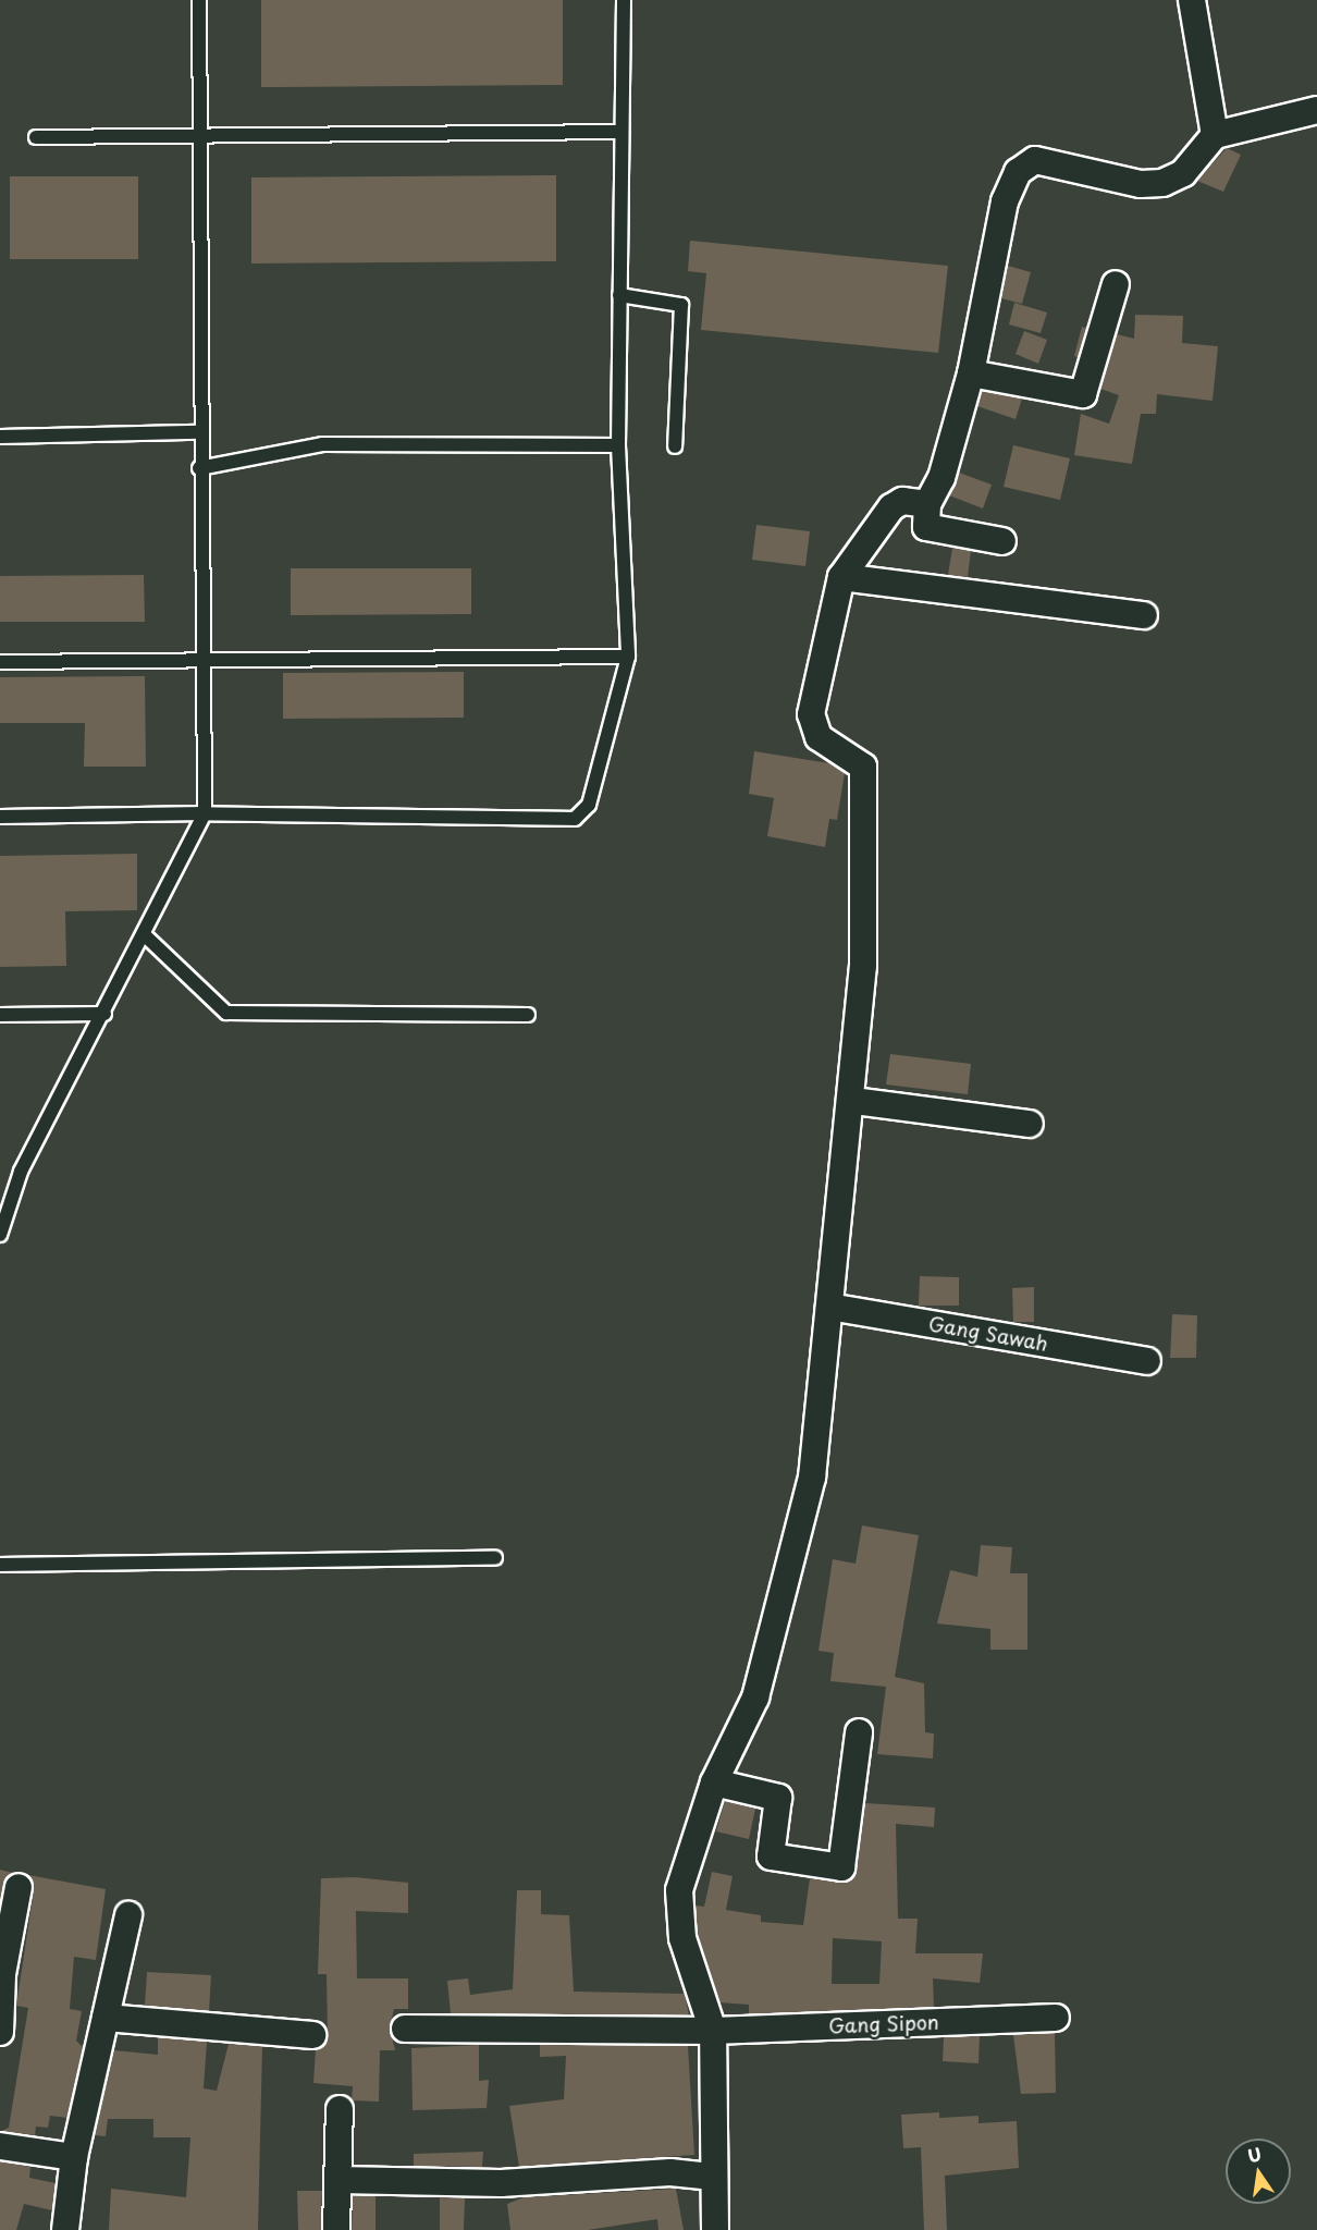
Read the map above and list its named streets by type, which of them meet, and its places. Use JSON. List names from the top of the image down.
{
  "streets": {
    "street": ["Gang Sawah", "Gang Sipon"]
  },
  "north": "top"
}
